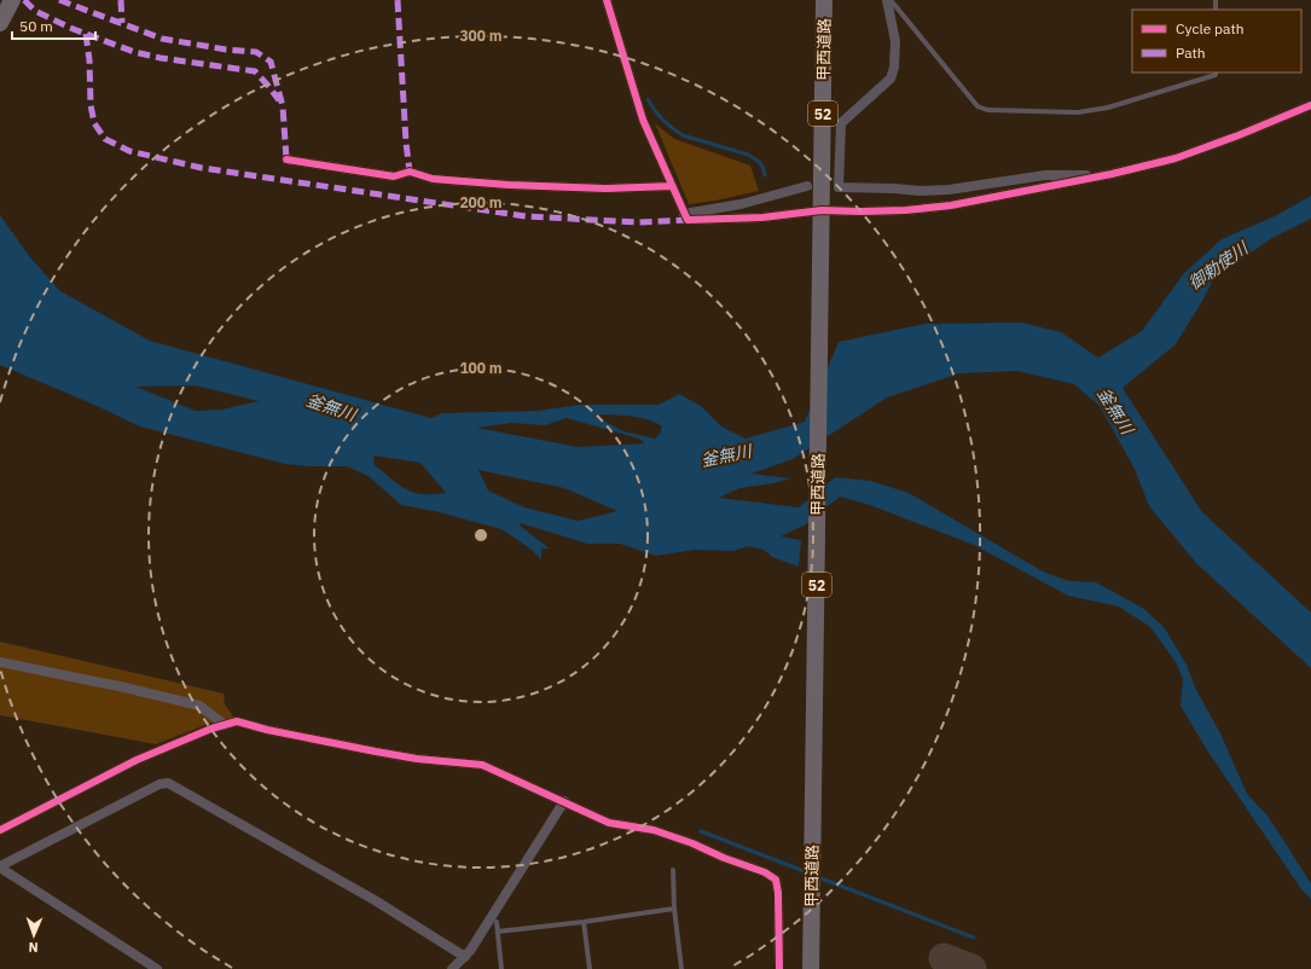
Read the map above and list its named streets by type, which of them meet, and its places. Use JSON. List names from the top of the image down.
{
  "streets": {
    "highway": ["甲西道路", "52"]
  },
  "water": ["御勅使川", "釜無川"],
  "legend": ["Cycle path", "Path"],
  "scale_bar": "50 m",
  "north": "bottom",
  "rings": ["300 m", "200 m", "100 m"]
}
